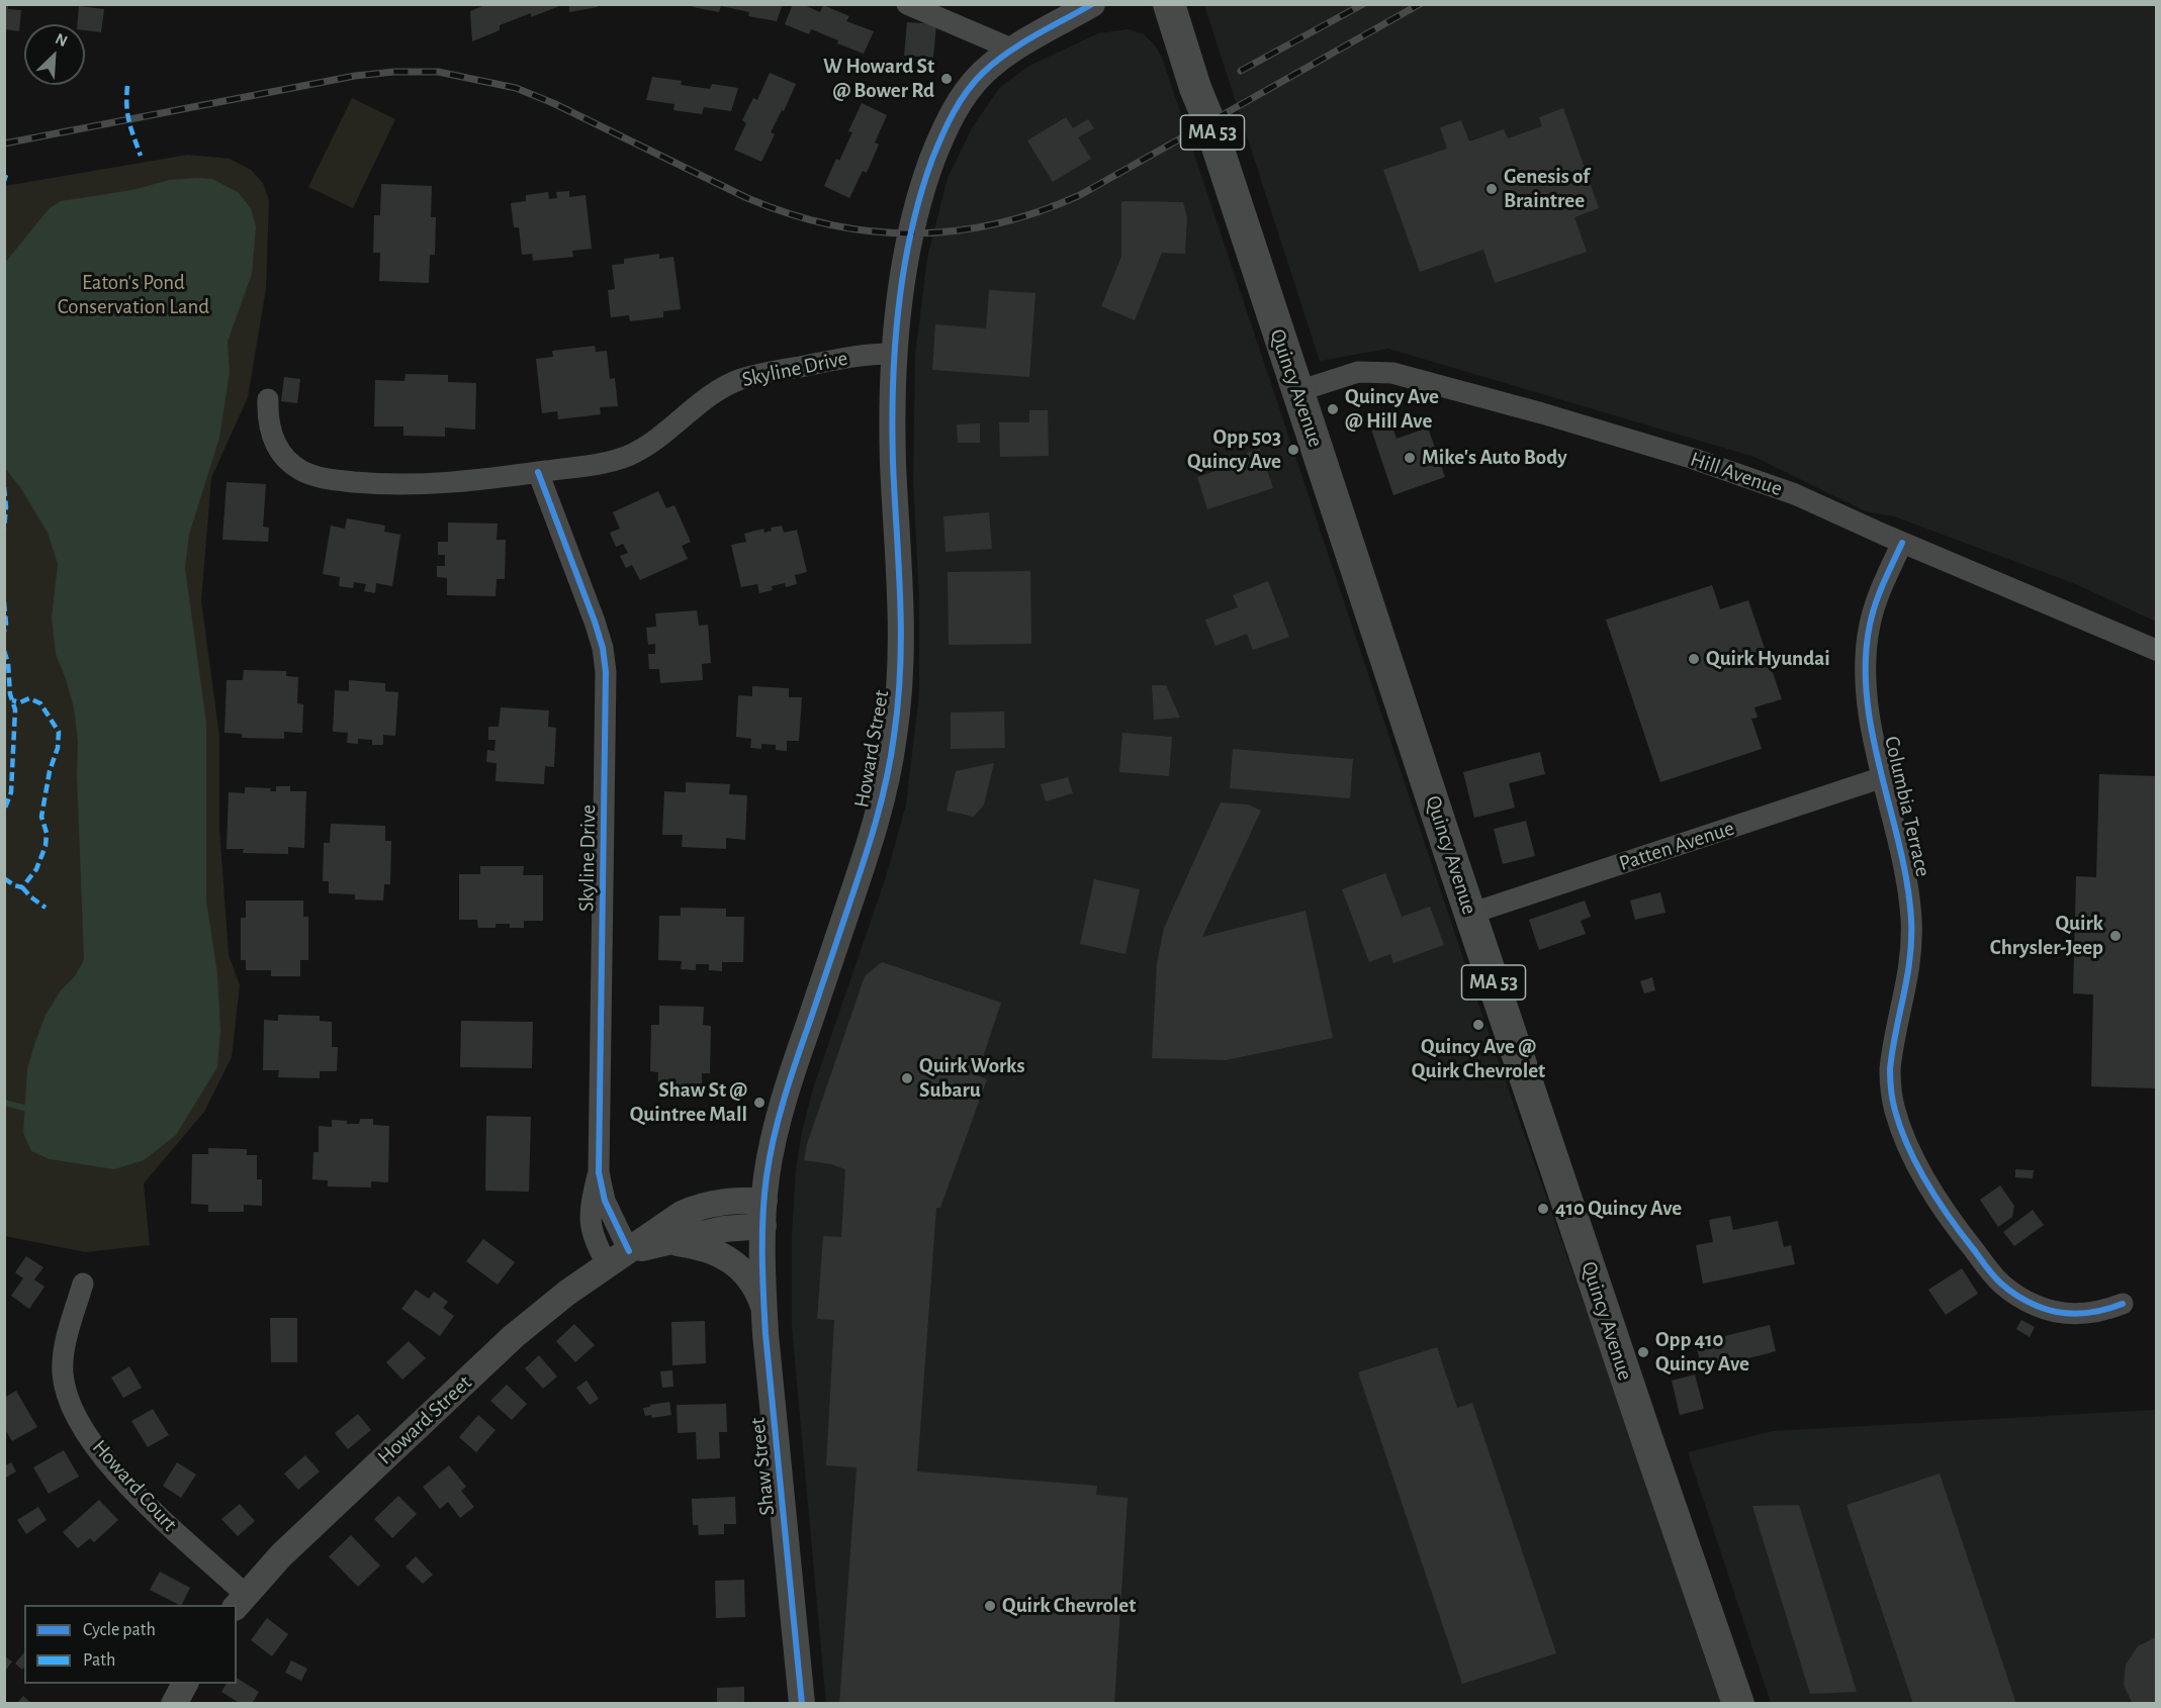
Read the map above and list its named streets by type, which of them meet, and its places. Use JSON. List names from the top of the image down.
{
  "streets": {
    "main road": ["MA 53", "Quincy Avenue"],
    "street": [
      "Skyline Drive",
      "Hill Avenue",
      "Howard Street",
      "Columbia Terrace",
      "Patten Avenue",
      "Shaw Street",
      "Howard Court"
    ]
  },
  "crossings": [
    ["Skyline Drive", "Howard Street"],
    ["Quincy Avenue", "Hill Avenue"],
    ["Quincy Avenue", "Patten Avenue"],
    ["Hill Avenue", "Columbia Terrace"],
    ["Howard Street", "Shaw Street"],
    ["Howard Street", "Howard Court"],
    ["Columbia Terrace", "Patten Avenue"]
  ],
  "parks": ["Eaton's Pond Conservation Land"],
  "places": [
    "W Howard St @ Bower Rd",
    "Genesis of Braintree",
    "Quincy Ave @ Hill Ave",
    "Opp 503 Quincy Ave",
    "Mike's Auto Body",
    "Quirk Hyundai",
    "Quirk Chrysler-Jeep",
    "Quincy Ave @ Quirk Chevrolet",
    "Quirk Works Subaru",
    "Shaw St @ Quintree Mall",
    "410 Quincy Ave",
    "Opp 410 Quincy Ave",
    "Quirk Chevrolet"
  ],
  "legend": ["Cycle path", "Path"],
  "north": "top right"
}
